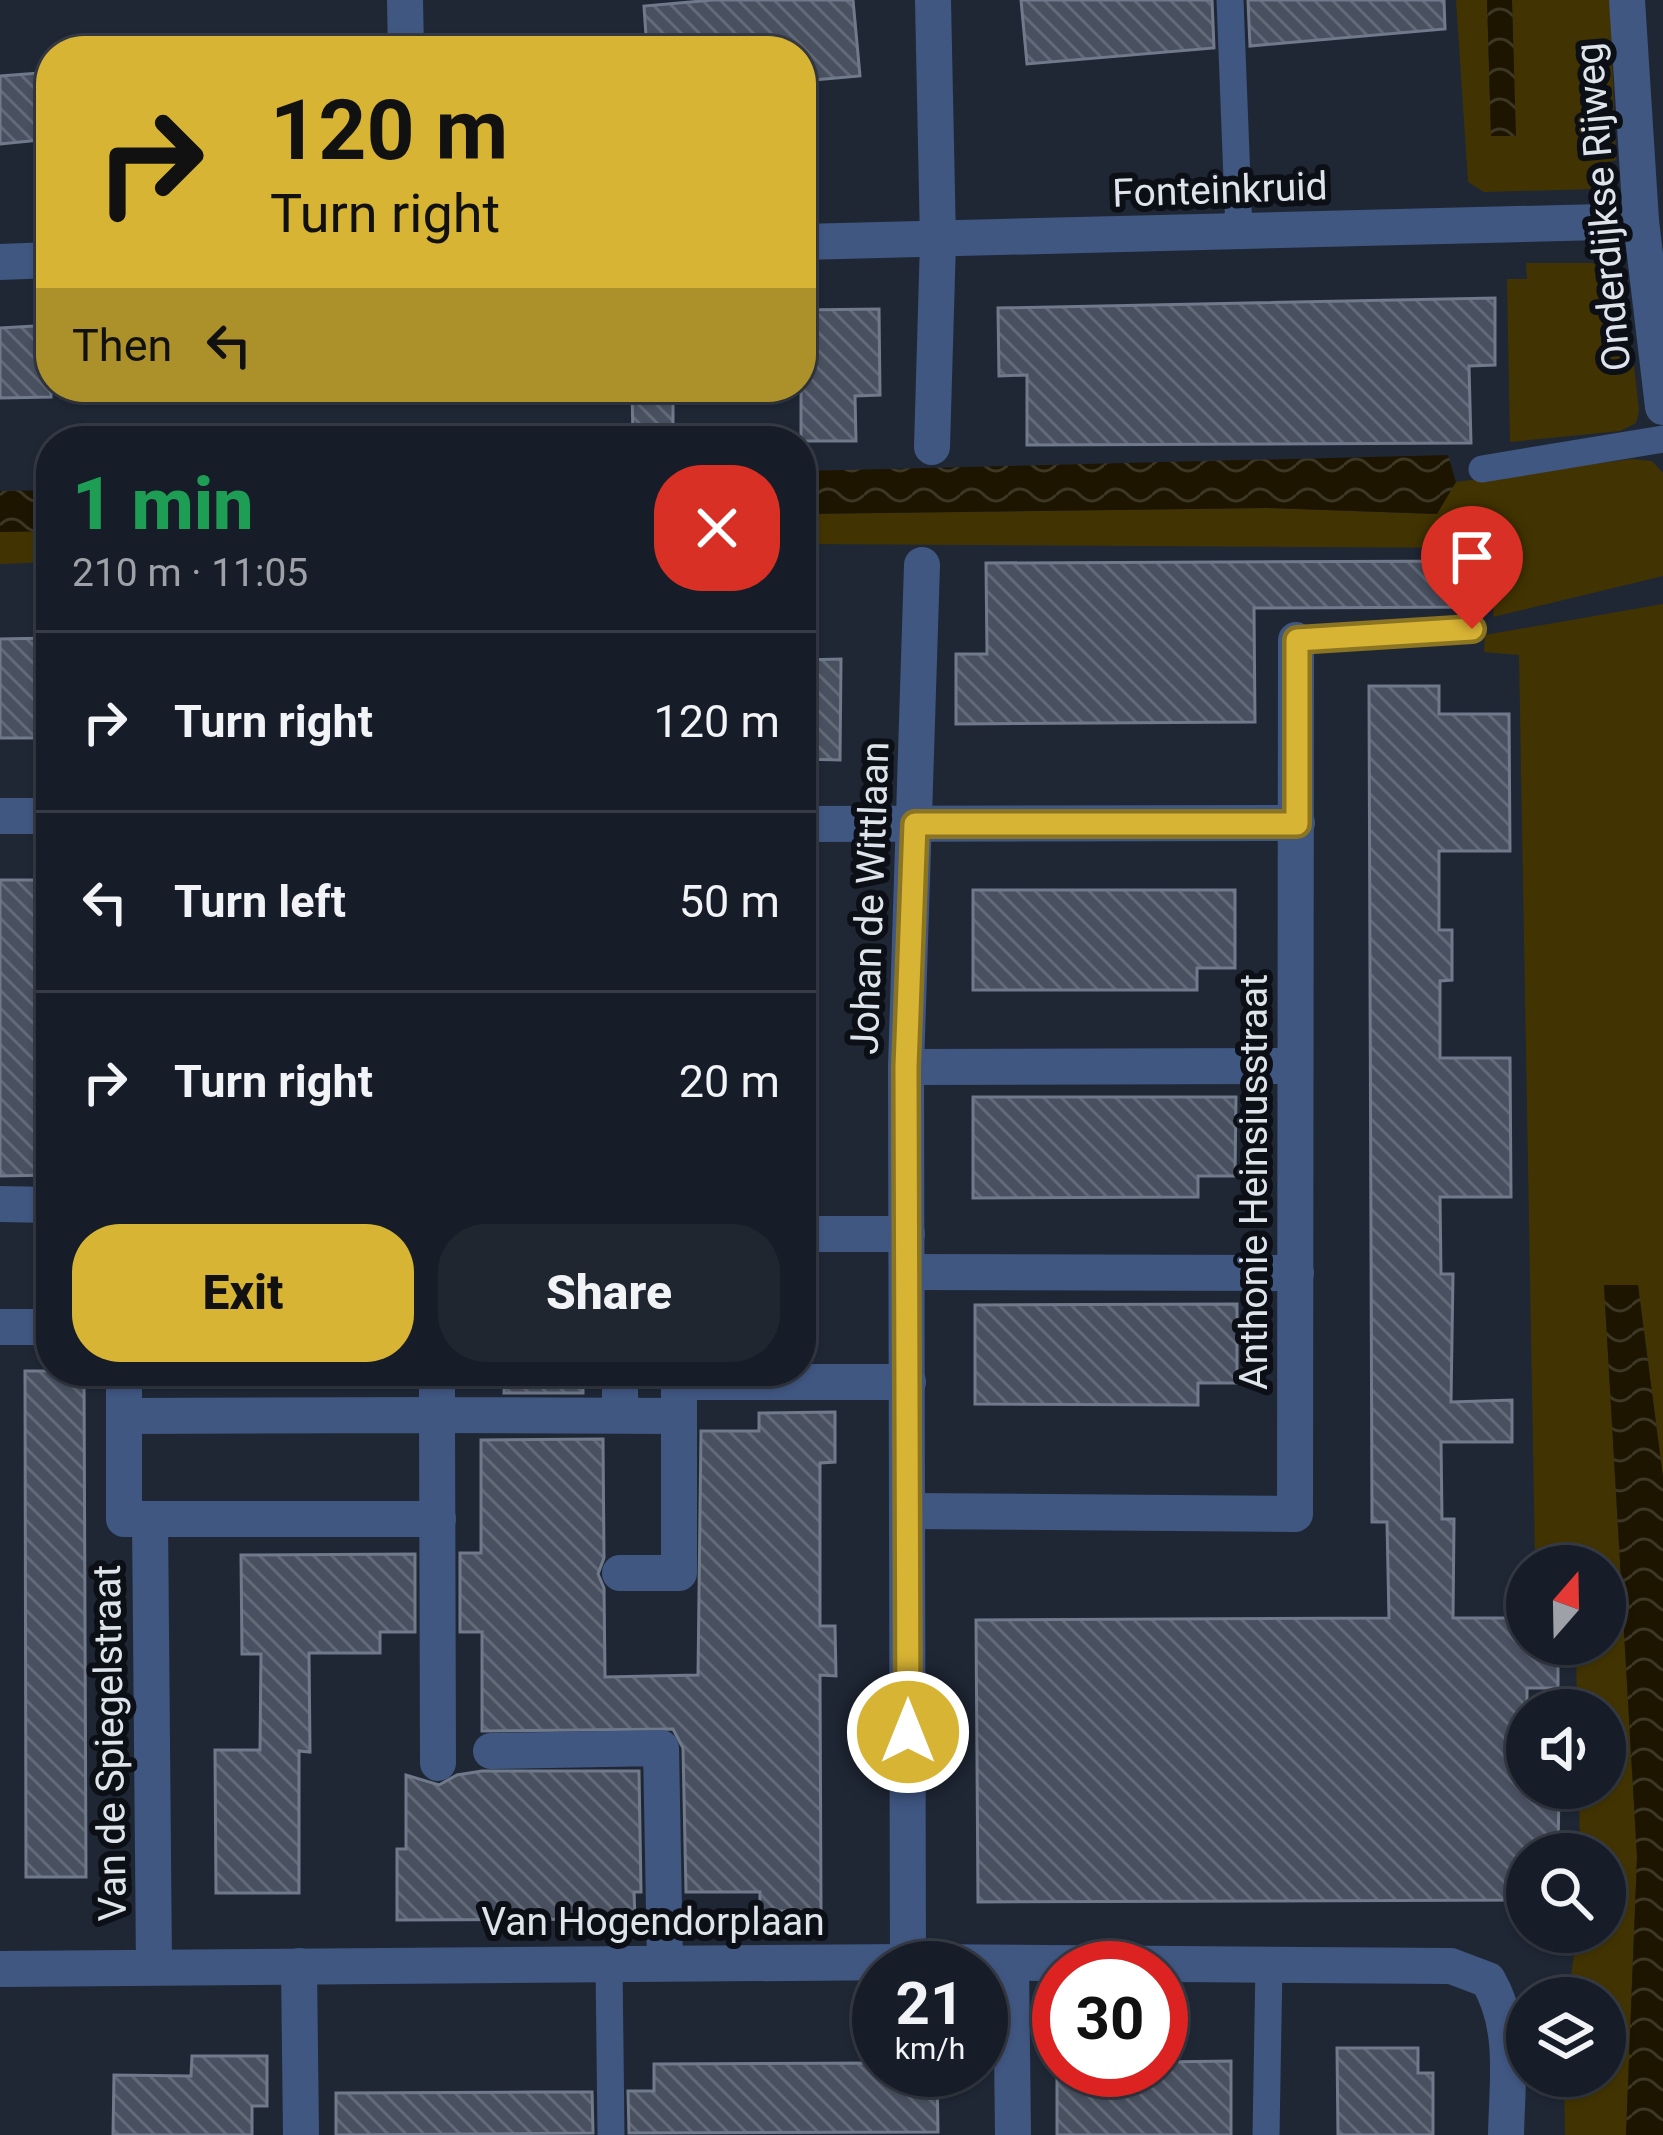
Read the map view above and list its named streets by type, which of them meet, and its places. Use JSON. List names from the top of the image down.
{
  "streets": {
    "street": [
      "Fonteinkruid",
      "Onderdijkse Rijweg",
      "Johan de Wittlaan",
      "Anthonie Heinsiusstraat",
      "Van de Spiegelstraat",
      "Van Hogendorplaan"
    ]
  },
  "crossings": [
    ["Fonteinkruid", "Onderdijkse Rijweg"],
    ["Johan de Wittlaan", "Anthonie Heinsiusstraat"],
    ["Van de Spiegelstraat", "Van Hogendorplaan"]
  ],
  "north": "top",
  "page": {
    "turn": ["120 m", "Turn right"],
    "then": "Then",
    "heading": ["1 min", "210 m · 11:05"],
    "list": [
      {
        "name": "Turn right",
        "value": "120 m"
      },
      {
        "name": "Turn left",
        "value": "50 m"
      },
      {
        "name": "Turn right",
        "value": "20 m"
      }
    ],
    "buttons": ["Exit", "Share"],
    "speed": "21 km/h",
    "limit": "30"
  }
}
